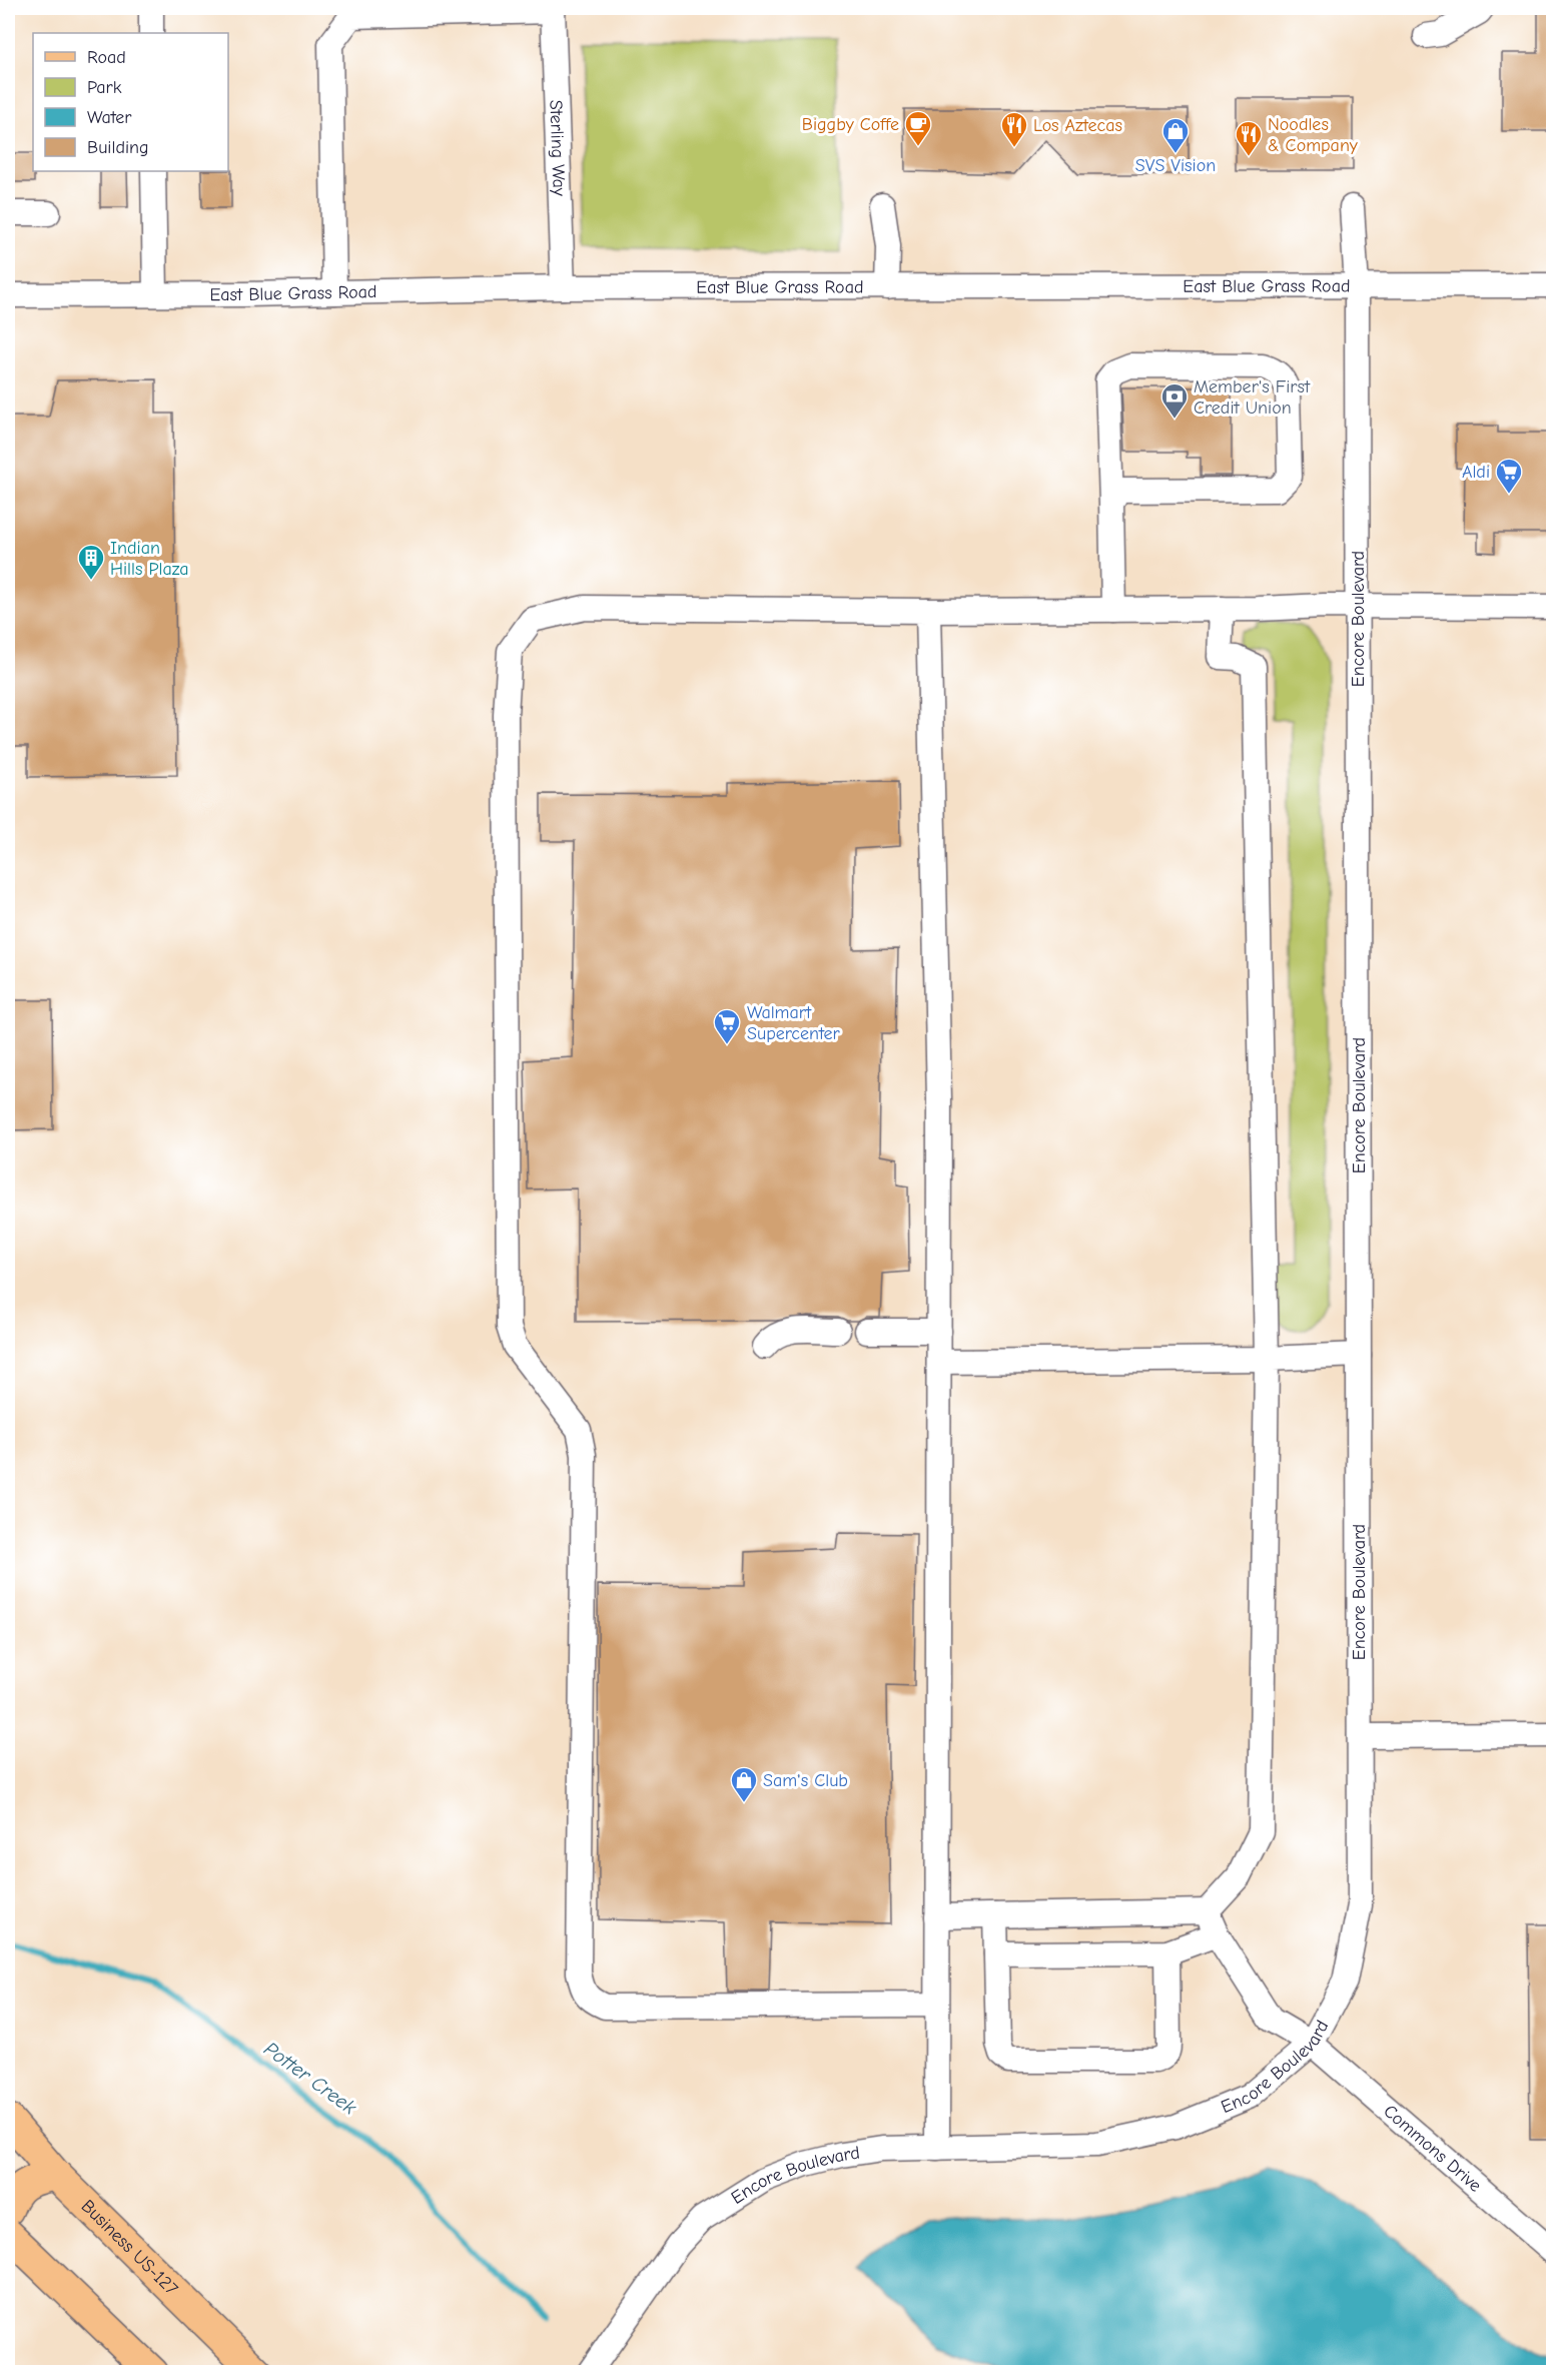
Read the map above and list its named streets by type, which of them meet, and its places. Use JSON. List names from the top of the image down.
{
  "streets": {
    "main road": ["Business US-127"],
    "street": [
      "Sterling Way",
      "East Blue Grass Road",
      "Encore Boulevard",
      "Commons Drive"
    ]
  },
  "crossings": [
    ["Sterling Way", "East Blue Grass Road"],
    ["East Blue Grass Road", "Encore Boulevard"],
    ["Encore Boulevard", "Commons Drive"]
  ],
  "water": ["Potter Creek"],
  "places": {
    "cafe": ["Biggby Coffe"],
    "restaurant": ["Los Aztecas", "Noodles & Company"],
    "shop": ["SVS Vision", "Sam's Club"],
    "bank": ["Member's First Credit Union"],
    "supermarket": ["Aldi", "Walmart Supercenter"],
    "building": ["Indian Hills Plaza"]
  },
  "legend": [
    "Road",
    "Park",
    "Water",
    "Building"
  ]
}
